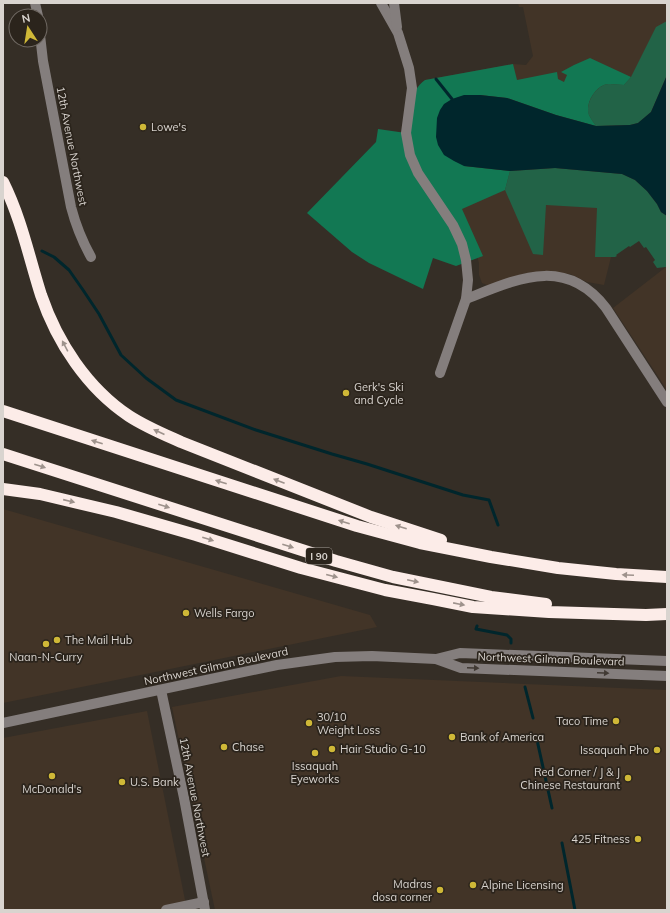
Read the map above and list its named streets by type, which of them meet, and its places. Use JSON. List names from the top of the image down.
{
  "streets": {
    "highway": ["I 90"],
    "street": ["12th Avenue Northwest", "Northwest Gilman Boulevard"]
  },
  "crossings": [
    ["12th Avenue Northwest", "Northwest Gilman Boulevard"]
  ],
  "places": [
    "Lowe's",
    "Gerk's Ski and Cycle",
    "Wells Fargo",
    "The Mail Hub",
    "Naan-N-Curry",
    "Taco Time",
    "30/10 Weight Loss",
    "Bank of America",
    "Chase",
    "Hair Studio G-10",
    "Issaquah Pho",
    "Issaquah Eyeworks",
    "McDonald's",
    "Red Corner / J & J Chinese Restaurant",
    "U.S. Bank",
    "425 Fitness",
    "Alpine Licensing",
    "Madras dosa corner"
  ],
  "north": "top"
}
